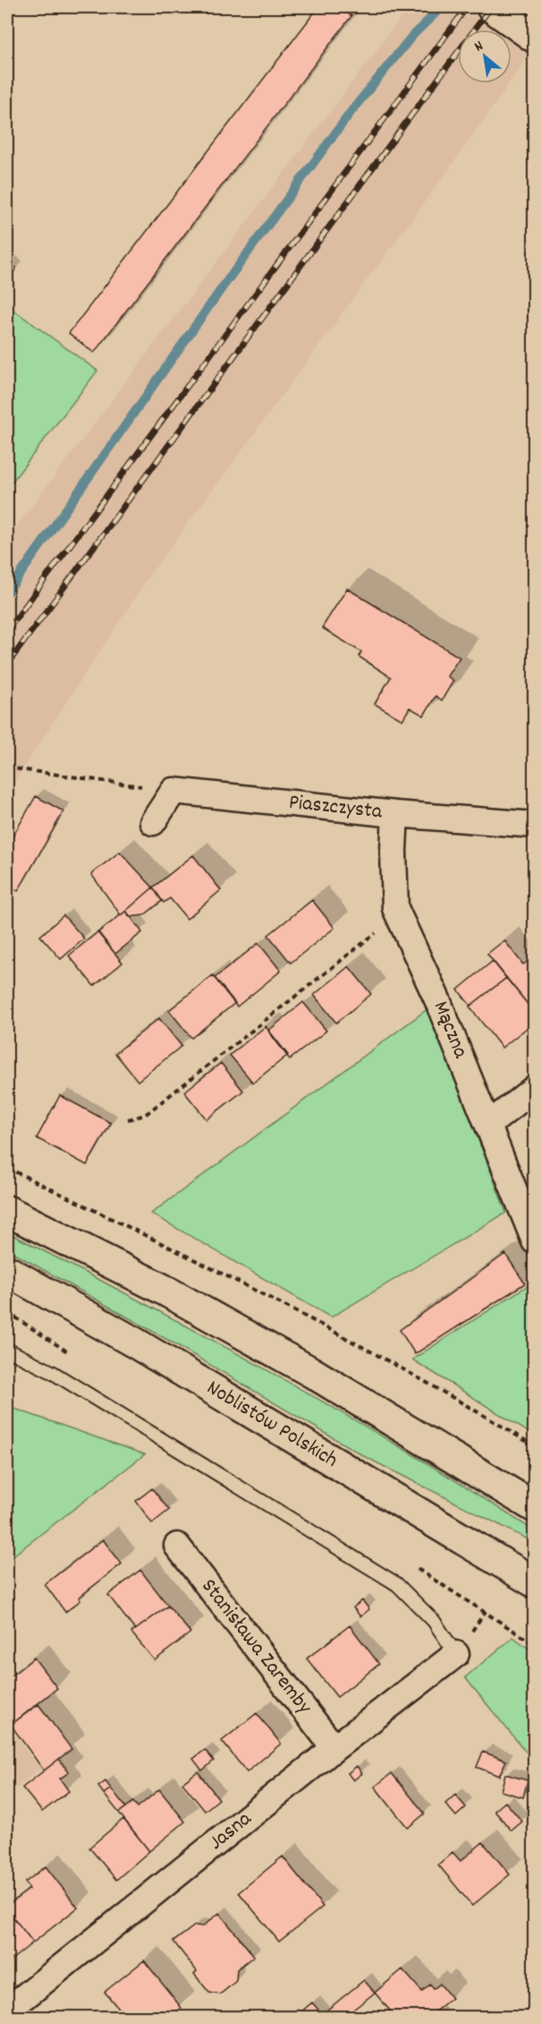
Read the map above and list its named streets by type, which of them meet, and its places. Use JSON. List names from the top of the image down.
{
  "streets": {
    "main road": ["Noblistów Polskich"],
    "street": [
      "Piaszczysta",
      "Mączna",
      "Stanisława Zaremby",
      "Jasna"
    ]
  },
  "crossings": [
    ["Piaszczysta", "Mączna"],
    ["Stanisława Zaremby", "Jasna"]
  ],
  "north": "top left"
}
